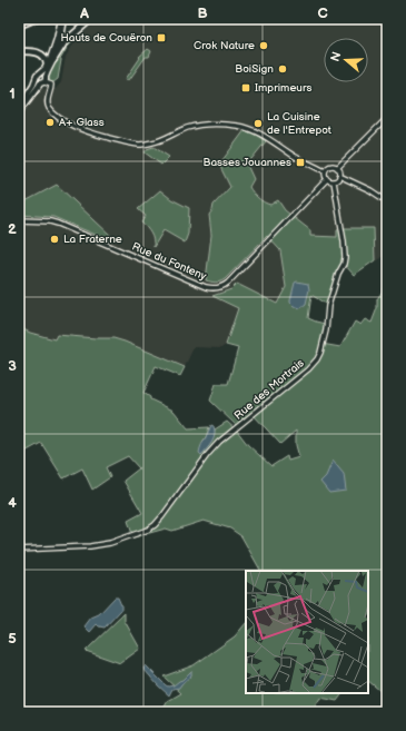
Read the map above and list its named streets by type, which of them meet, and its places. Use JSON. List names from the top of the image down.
{
  "streets": {
    "street": ["Rue du Fonteny", "Rue des Mortrais"]
  },
  "crossings": [
    ["Rue du Fonteny", "Rue des Mortrais"]
  ],
  "places": {
    "transit": ["Hauts de Couëron", "Imprimeurs", "Basses Jouannes"],
    "other": [
      "Crok Nature",
      "BoiSign",
      "A+ Glass",
      "La Cuisine de l'Entrepot",
      "La Fraterne"
    ]
  },
  "north": "left",
  "grid": {
    "columns": ["A", "B", "C"],
    "rows": [
      "1",
      "2",
      "3",
      "4",
      "5"
    ]
  }
}
